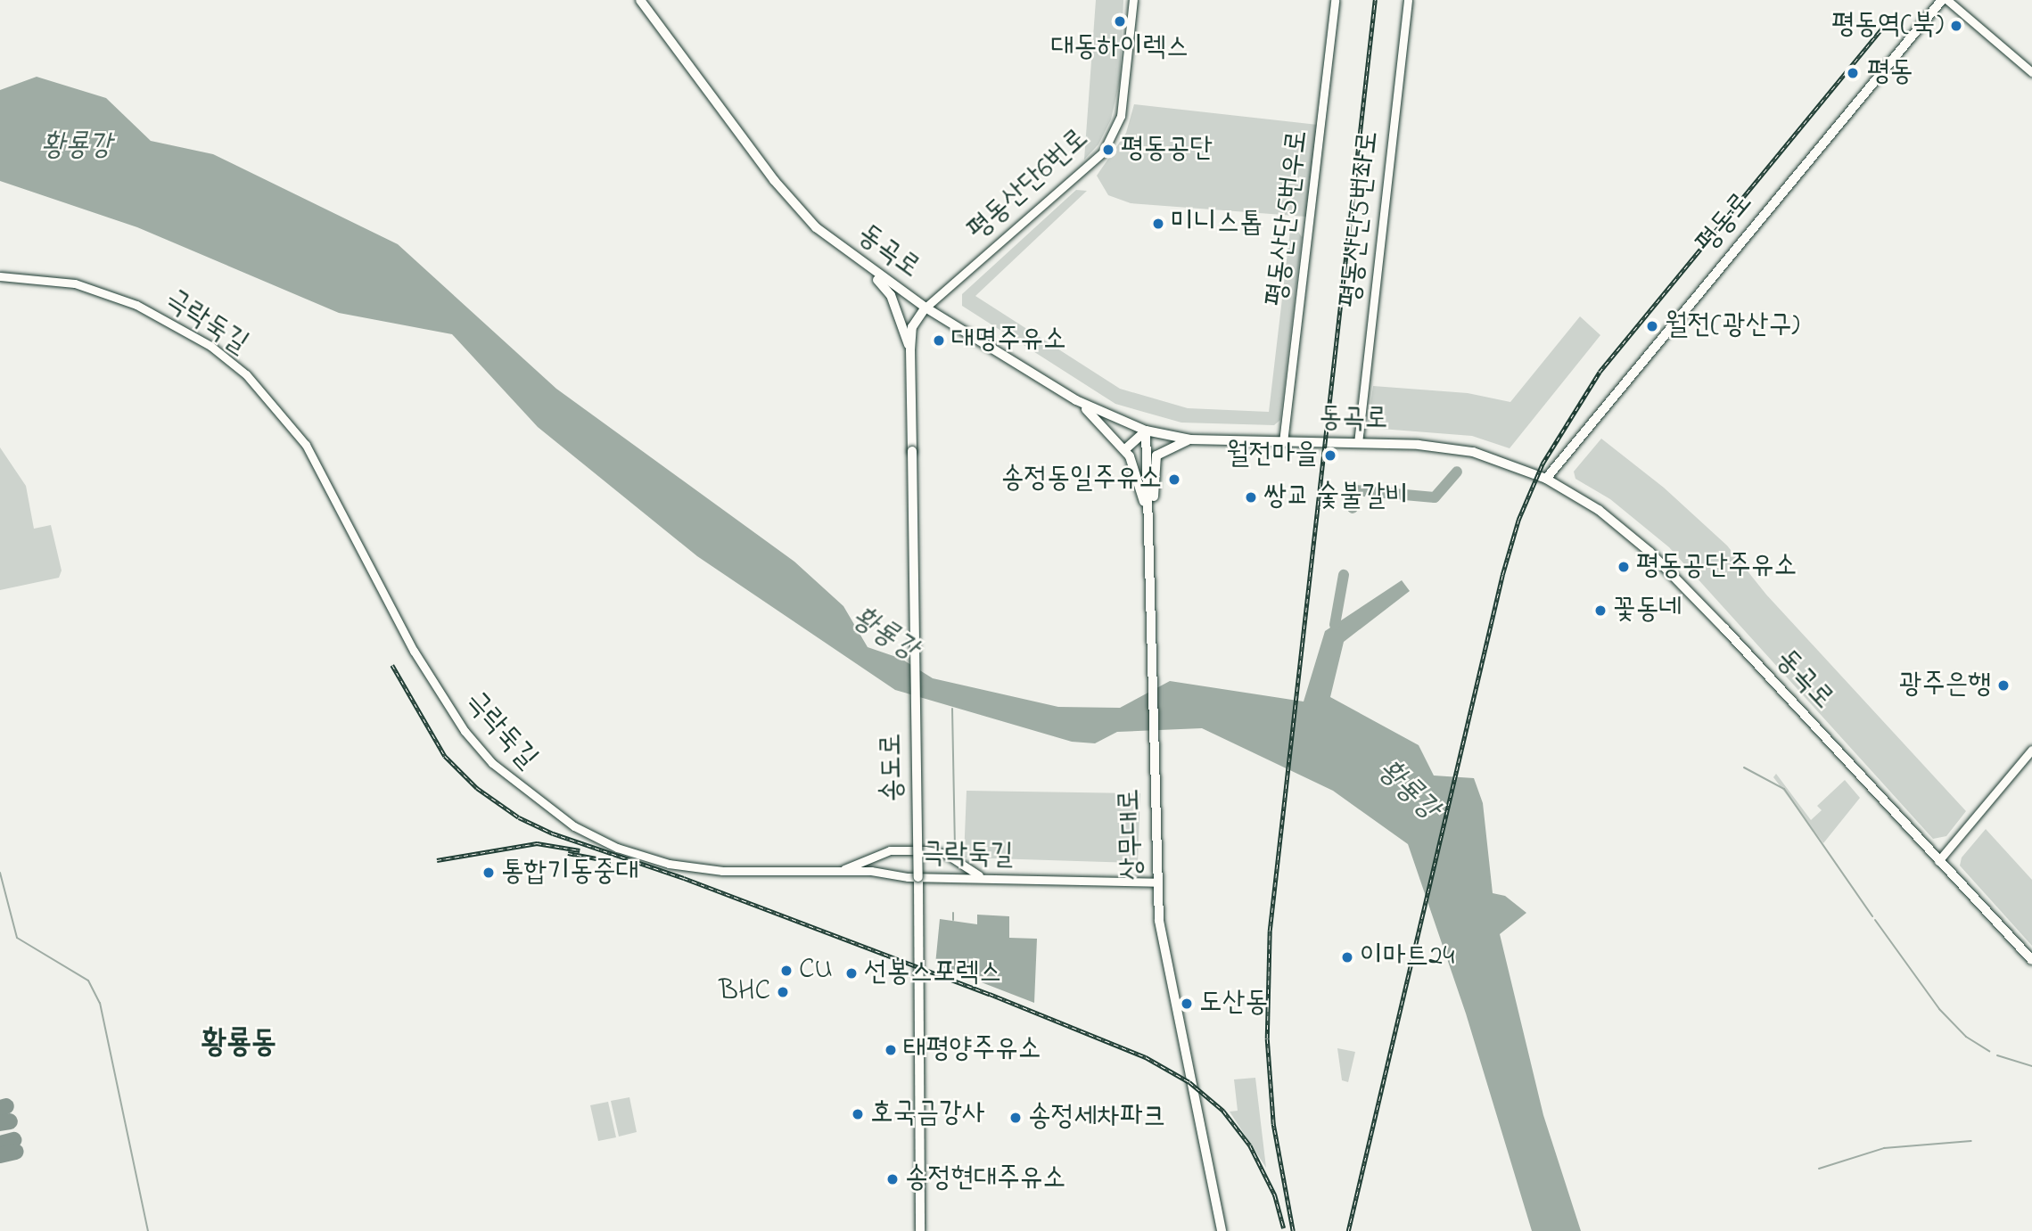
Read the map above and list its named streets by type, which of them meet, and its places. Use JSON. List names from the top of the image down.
{
  "streets": {
    "main road": [
      "평동로",
      "동곡로",
      "송도로",
      "상무대로"
    ],
    "street": [
      "평동산단6번로",
      "평동산단5번우로",
      "평동산단5번좌로",
      "극락둑길"
    ]
  },
  "crossings": [
    ["평동산단6번로", "동곡로"],
    ["평동산단6번로", "송도로"],
    ["평동산단5번우로", "동곡로"],
    ["평동산단5번좌로", "동곡로"],
    ["평동로", "동곡로"],
    ["동곡로", "송도로"],
    ["동곡로", "상무대로"],
    ["극락둑길", "송도로"],
    ["극락둑길", "상무대로"]
  ],
  "districts": ["황룡동"],
  "water": ["황룡강"],
  "places": [
    "대동하이렉스",
    "평동역(북)",
    "평동",
    "평동공단",
    "미니스톱",
    "월전(광산구)",
    "대명주유소",
    "월전마을",
    "송정동일주유소",
    "쌍교 숯불갈비",
    "평동공단주유소",
    "꽃동네",
    "광주은행",
    "통합기동중대",
    "이마트24",
    "CU",
    "선봉스포렉스",
    "BHC",
    "도산동",
    "태평양주유소",
    "호국금강사",
    "송정세차파크",
    "송정현대주유소"
  ]
}
